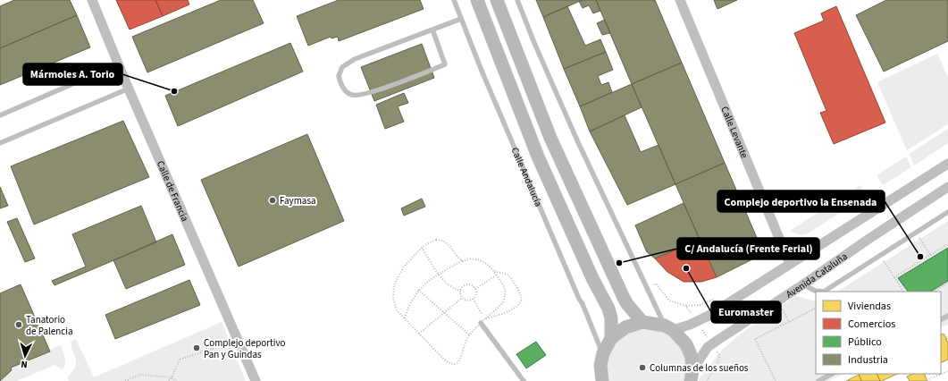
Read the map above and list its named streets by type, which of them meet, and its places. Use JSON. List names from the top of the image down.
{
  "streets": {
    "main road": ["Calle Andalucía"],
    "street": ["Calle Levante", "Calle de Francia", "Avenida Cataluña"]
  },
  "places": [
    "Mármoles A. Torio",
    "Faymasa",
    "Complejo deportivo la Ensenada",
    "C/ Andalucía (Frente Ferial)",
    "Euromaster",
    "Tanatorio de Palencia",
    "Complejo deportivo Pan y Guindas",
    "Columnas de los sueños"
  ],
  "legend": [
    "Viviendas",
    "Comercios",
    "Público",
    "Industria"
  ],
  "north": "bottom"
}
